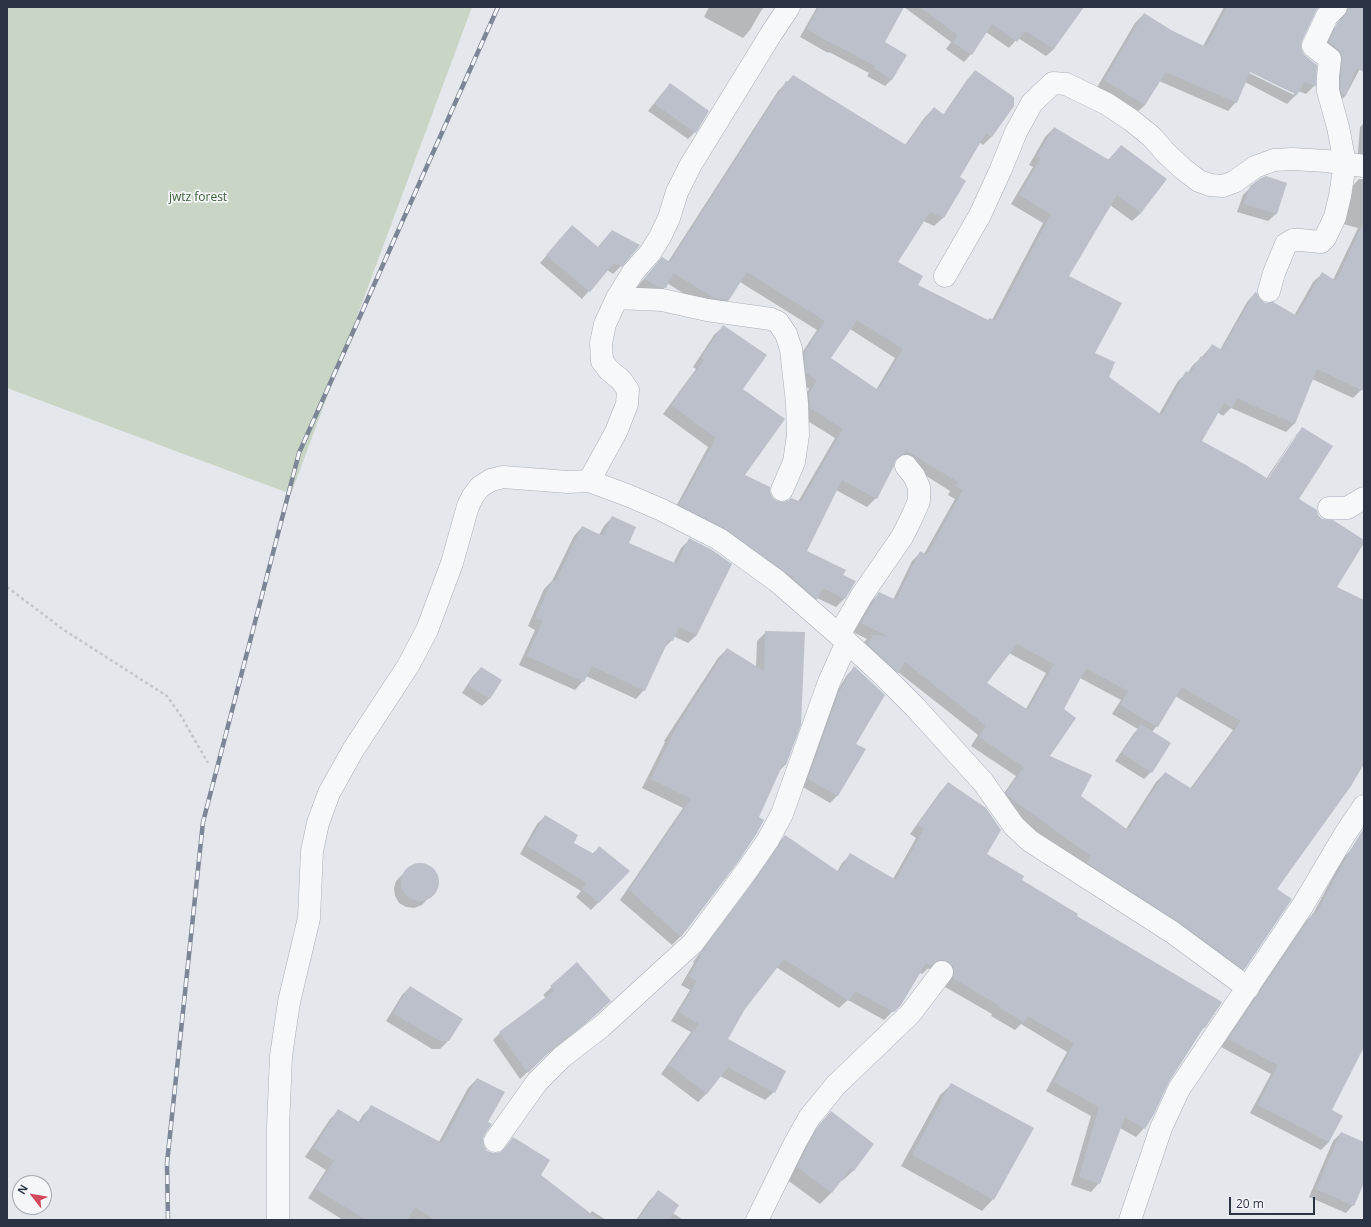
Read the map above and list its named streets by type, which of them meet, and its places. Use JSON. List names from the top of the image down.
{
  "parks": ["jwtz forest"],
  "scale_bar": "20 m",
  "north": "top left"
}
